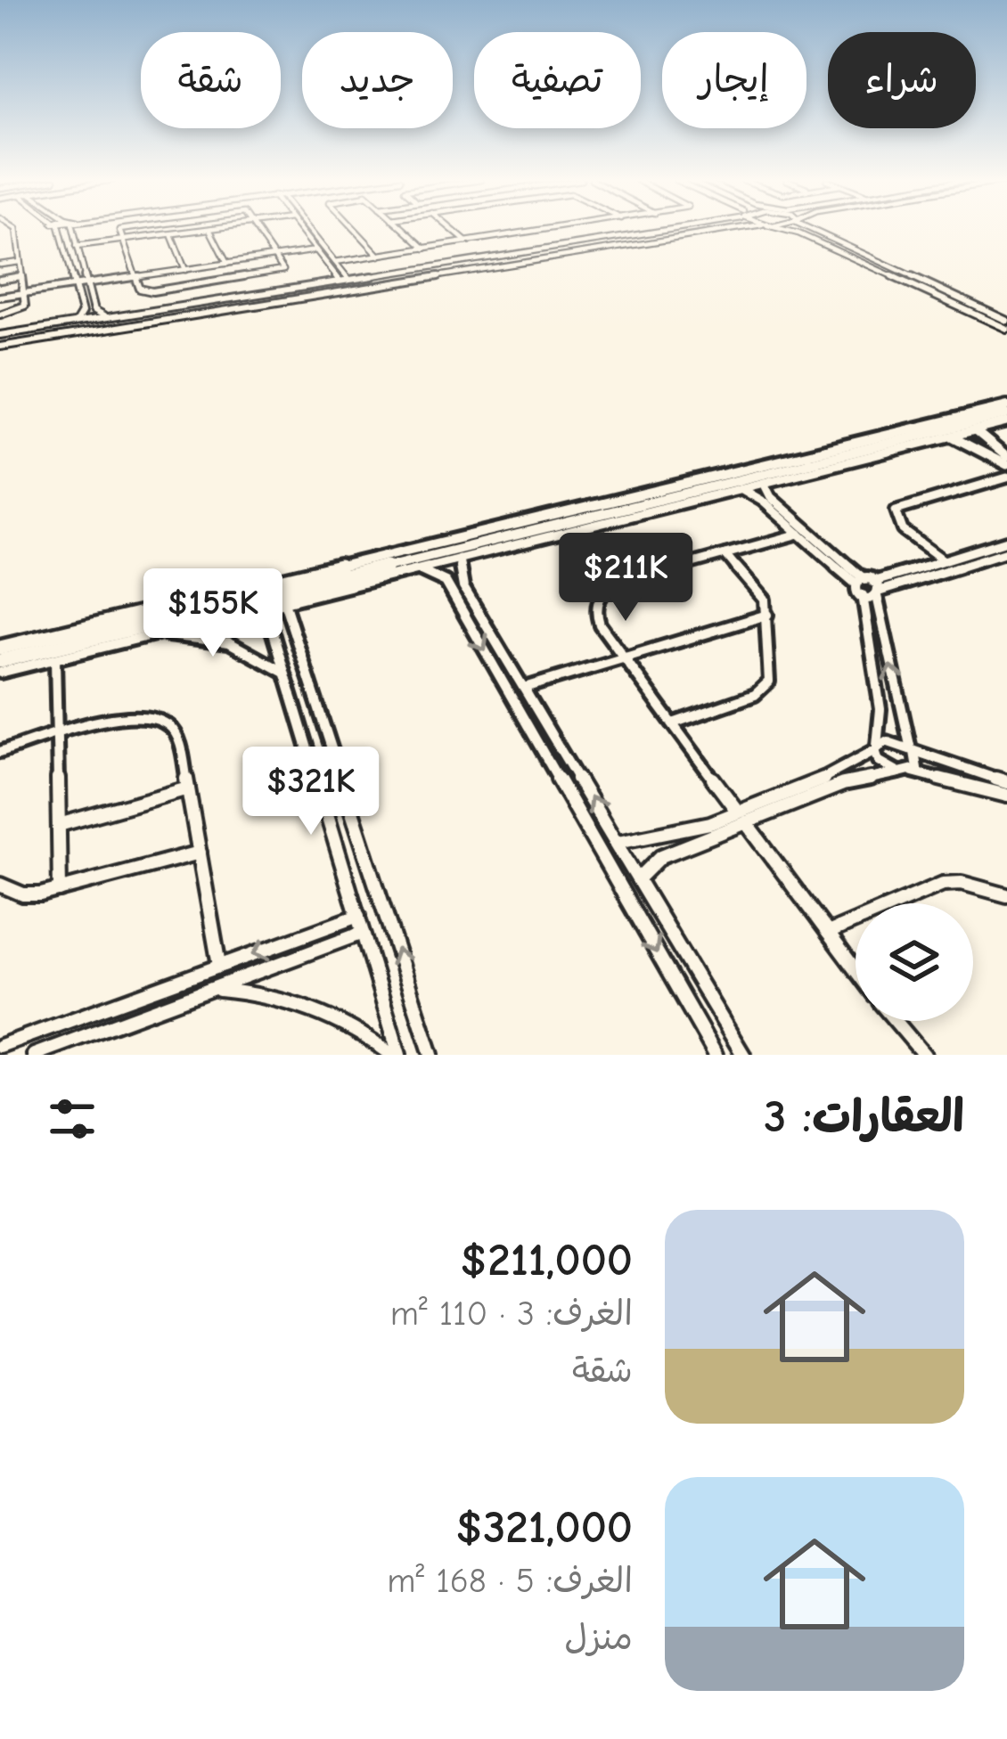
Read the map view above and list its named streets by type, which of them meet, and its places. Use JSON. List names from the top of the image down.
{
  "page": {
    "chip": [
      "شراء",
      "إيجار",
      "تصفية",
      "جديد",
      "شقة"
    ],
    "price": ["$211K", "$155K", "$321K"],
    "heading": "العقارات: 3",
    "list": [
      {
        "name": "$211,000",
        "note": "الغرف: 3 · 110 m² · شقة"
      },
      {
        "name": "$321,000",
        "note": "الغرف: 5 · 168 m² · منزل"
      }
    ]
  }
}
